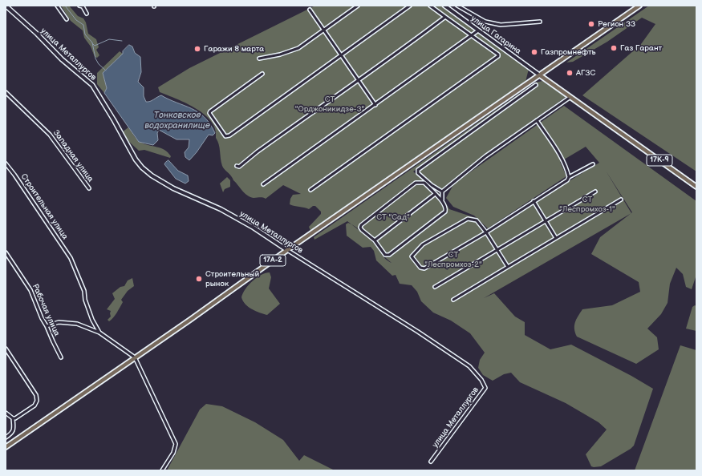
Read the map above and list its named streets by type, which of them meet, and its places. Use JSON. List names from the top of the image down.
{
  "streets": {
    "main road": ["17К-9", "17А-2"],
    "street": [
      "улица Гагарина",
      "улица Металлургов",
      "Западная улица",
      "Строительная улица",
      "Рабочая улица"
    ]
  },
  "crossings": [
    ["улица Гагарина", "17К-9"],
    ["улица Гагарина", "17А-2"],
    ["улица Металлургов", "17А-2"],
    ["17К-9", "17А-2"]
  ],
  "water": ["Тонковское водохранилище"],
  "parks": [
    "СТ \"Орджоникидзе-3\"",
    "СТ \"Леспромхоз-1\"",
    "СТ \"Сад\"",
    "СТ \"Леспромхоз-2\""
  ],
  "places": [
    "Регион 33",
    "Газ Гарант",
    "Гаражи 8 марта",
    "Газпромнефть",
    "АГЗС",
    "Строительный рынок"
  ]
}
